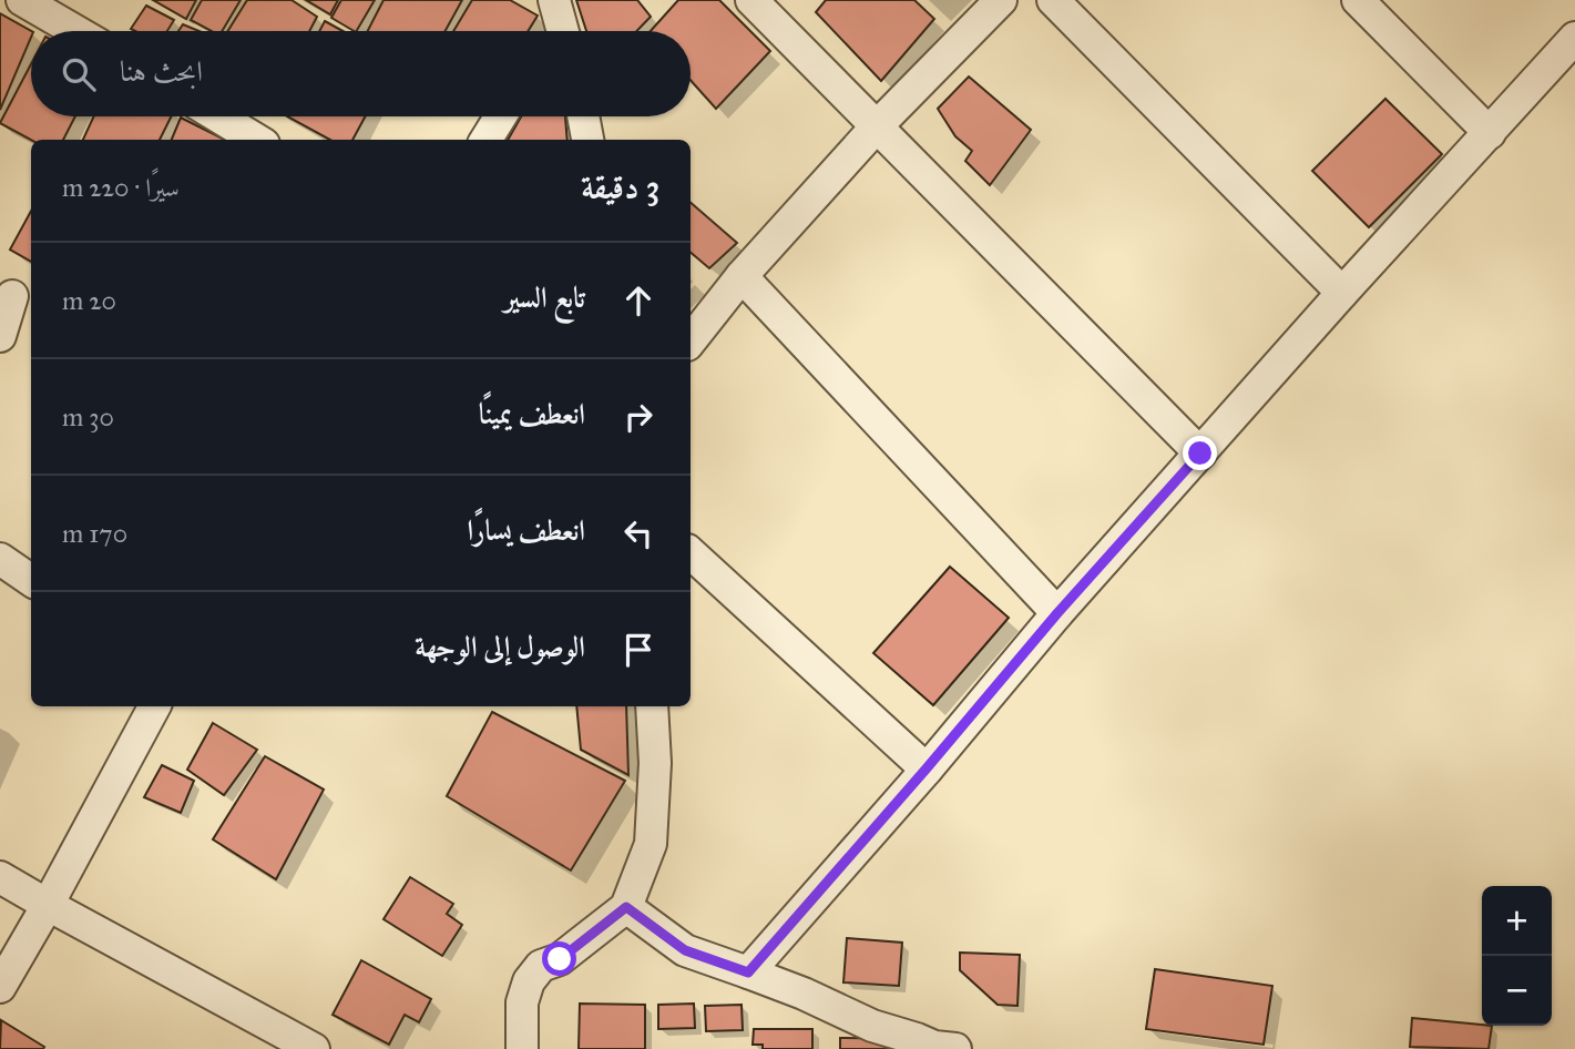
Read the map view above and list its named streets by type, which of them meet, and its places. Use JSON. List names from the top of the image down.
{
  "page": {
    "search": "ابحث هنا",
    "heading": ["3 دقيقة", "سيرًا · 220 m"],
    "list": [
      ["تابع السير", "20 m"],
      ["انعطف يمينًا", "30 m"],
      ["انعطف يسارًا", "170 m"],
      "الوصول إلى الوجهة"
    ],
    "map_buttons": ["+", "−"]
  }
}
